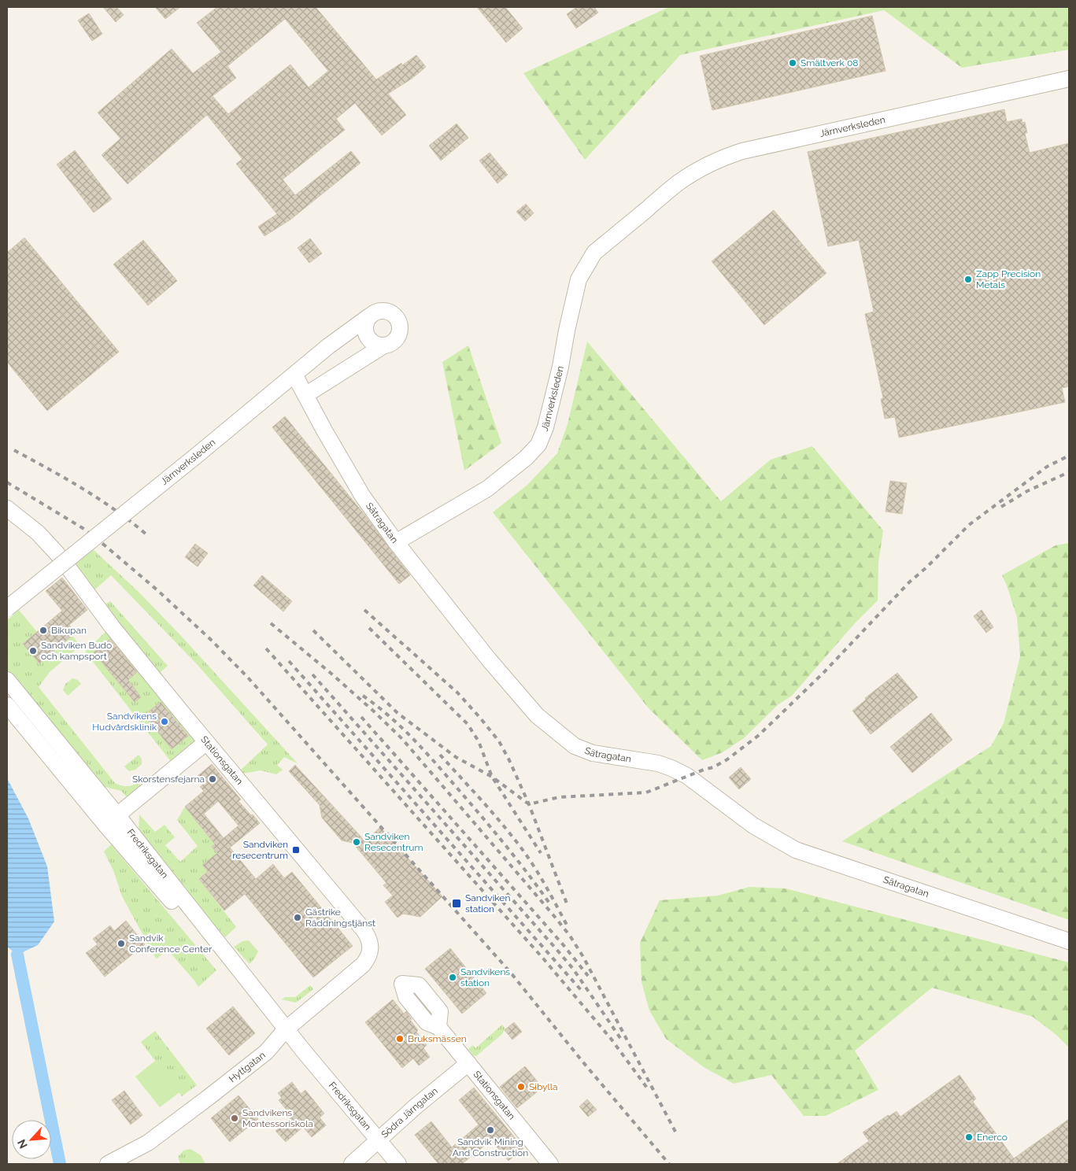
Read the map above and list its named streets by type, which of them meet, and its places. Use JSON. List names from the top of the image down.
{
  "streets": {
    "street": [
      "Järnverksleden",
      "Sätragatan",
      "Stationsgatan",
      "Fredriksgatan",
      "Hyttgatan",
      "Södra Järngatan"
    ]
  },
  "crossings": [
    ["Järnverksleden", "Sätragatan"],
    ["Stationsgatan", "Hyttgatan"],
    ["Stationsgatan", "Södra Järngatan"],
    ["Fredriksgatan", "Hyttgatan"],
    ["Fredriksgatan", "Södra Järngatan"]
  ],
  "places": {
    "other": [
      "Smältverk 08",
      "Zapp Precision Metals",
      "Bikupan",
      "Sandviken Budo och kampsport",
      "Sandvikens Hudvårdsklinik",
      "Skorstensfejarna",
      "Sandviken Resecentrum",
      "Gästrike Räddningstjänst",
      "Sandvik Conference Center",
      "Sandvikens station",
      "Bruksmässen",
      "Sibylla",
      "Sandvikens Montessoriskola",
      "Sandvik Mining And Construction",
      "Enerco"
    ],
    "transit": ["Sandviken resecentrum", "Sandviken station"]
  },
  "north": "bottom left"
}
